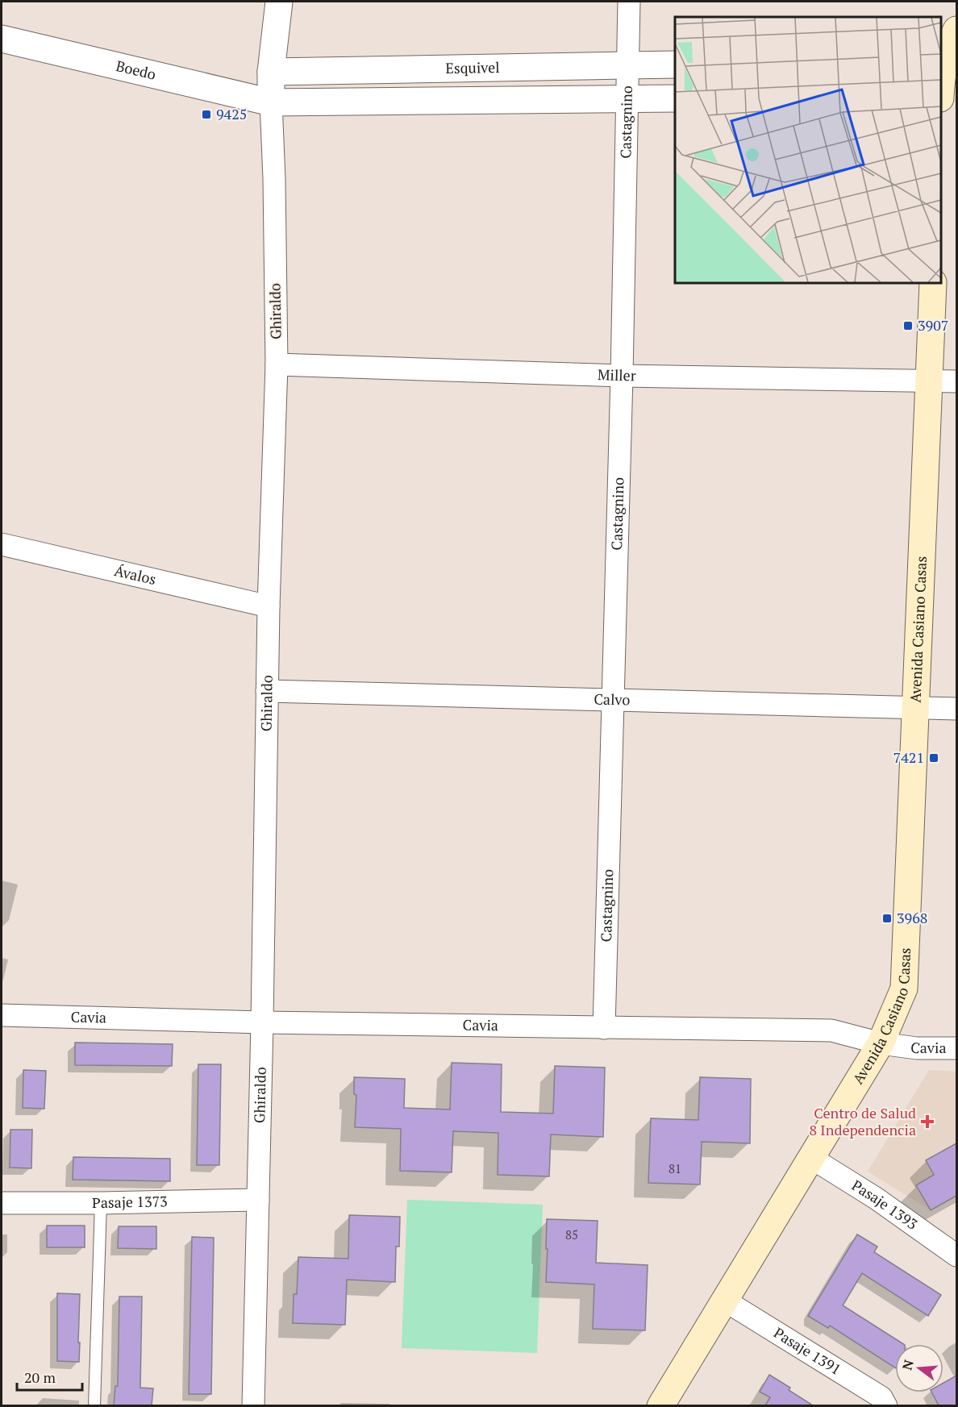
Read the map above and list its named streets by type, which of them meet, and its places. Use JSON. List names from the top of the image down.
{
  "streets": {
    "main road": ["Avenida Casiano Casas"],
    "street": [
      "Esquivel",
      "Boedo",
      "Castagnino",
      "Ghiraldo",
      "Miller",
      "Ávalos",
      "Calvo",
      "Cavia",
      "Pasaje 1373",
      "Pasaje 1393",
      "Pasaje 1391"
    ]
  },
  "crossings": [
    ["Esquivel", "Castagnino"],
    ["Esquivel", "Ghiraldo"],
    ["Boedo", "Ghiraldo"],
    ["Castagnino", "Miller"],
    ["Castagnino", "Calvo"],
    ["Castagnino", "Cavia"],
    ["Ghiraldo", "Miller"],
    ["Ghiraldo", "Ávalos"],
    ["Ghiraldo", "Calvo"],
    ["Ghiraldo", "Cavia"],
    ["Ghiraldo", "Pasaje 1373"],
    ["Miller", "Avenida Casiano Casas"],
    ["Avenida Casiano Casas", "Calvo"],
    ["Avenida Casiano Casas", "Cavia"],
    ["Avenida Casiano Casas", "Pasaje 1393"],
    ["Avenida Casiano Casas", "Pasaje 1391"]
  ],
  "places": {
    "transit": [
      "9425",
      "3907",
      "7421",
      "3968"
    ],
    "health": ["Centro de Salud 8 Independencia"]
  },
  "house_numbers": ["81", "85"],
  "scale_bar": "20 m",
  "north": "left"
}
